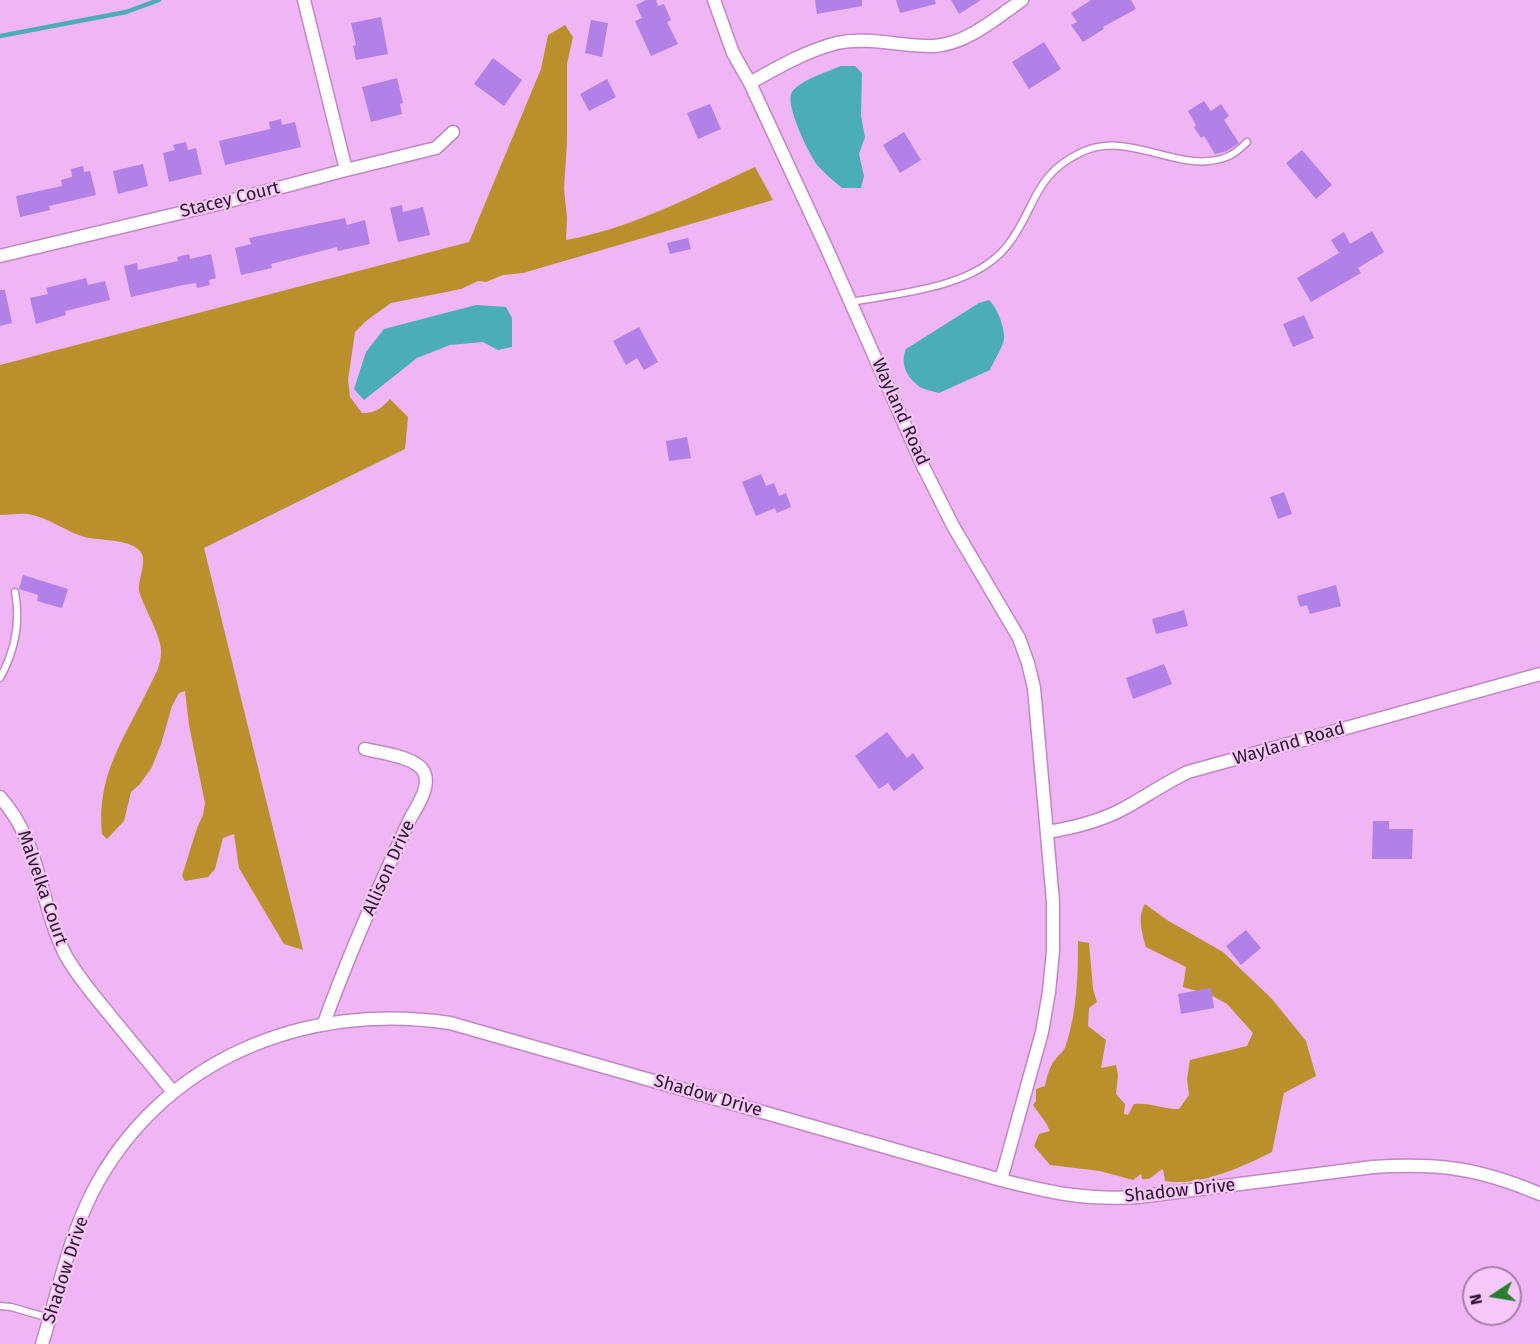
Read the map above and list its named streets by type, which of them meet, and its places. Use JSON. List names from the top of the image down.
{
  "streets": {
    "street": [
      "Stacey Court",
      "Wayland Road",
      "Allison Drive",
      "Malvelka Court",
      "Shadow Drive"
    ]
  },
  "crossings": [
    ["Wayland Road", "Shadow Drive"],
    ["Allison Drive", "Shadow Drive"],
    ["Malvelka Court", "Shadow Drive"]
  ],
  "north": "left"
}
